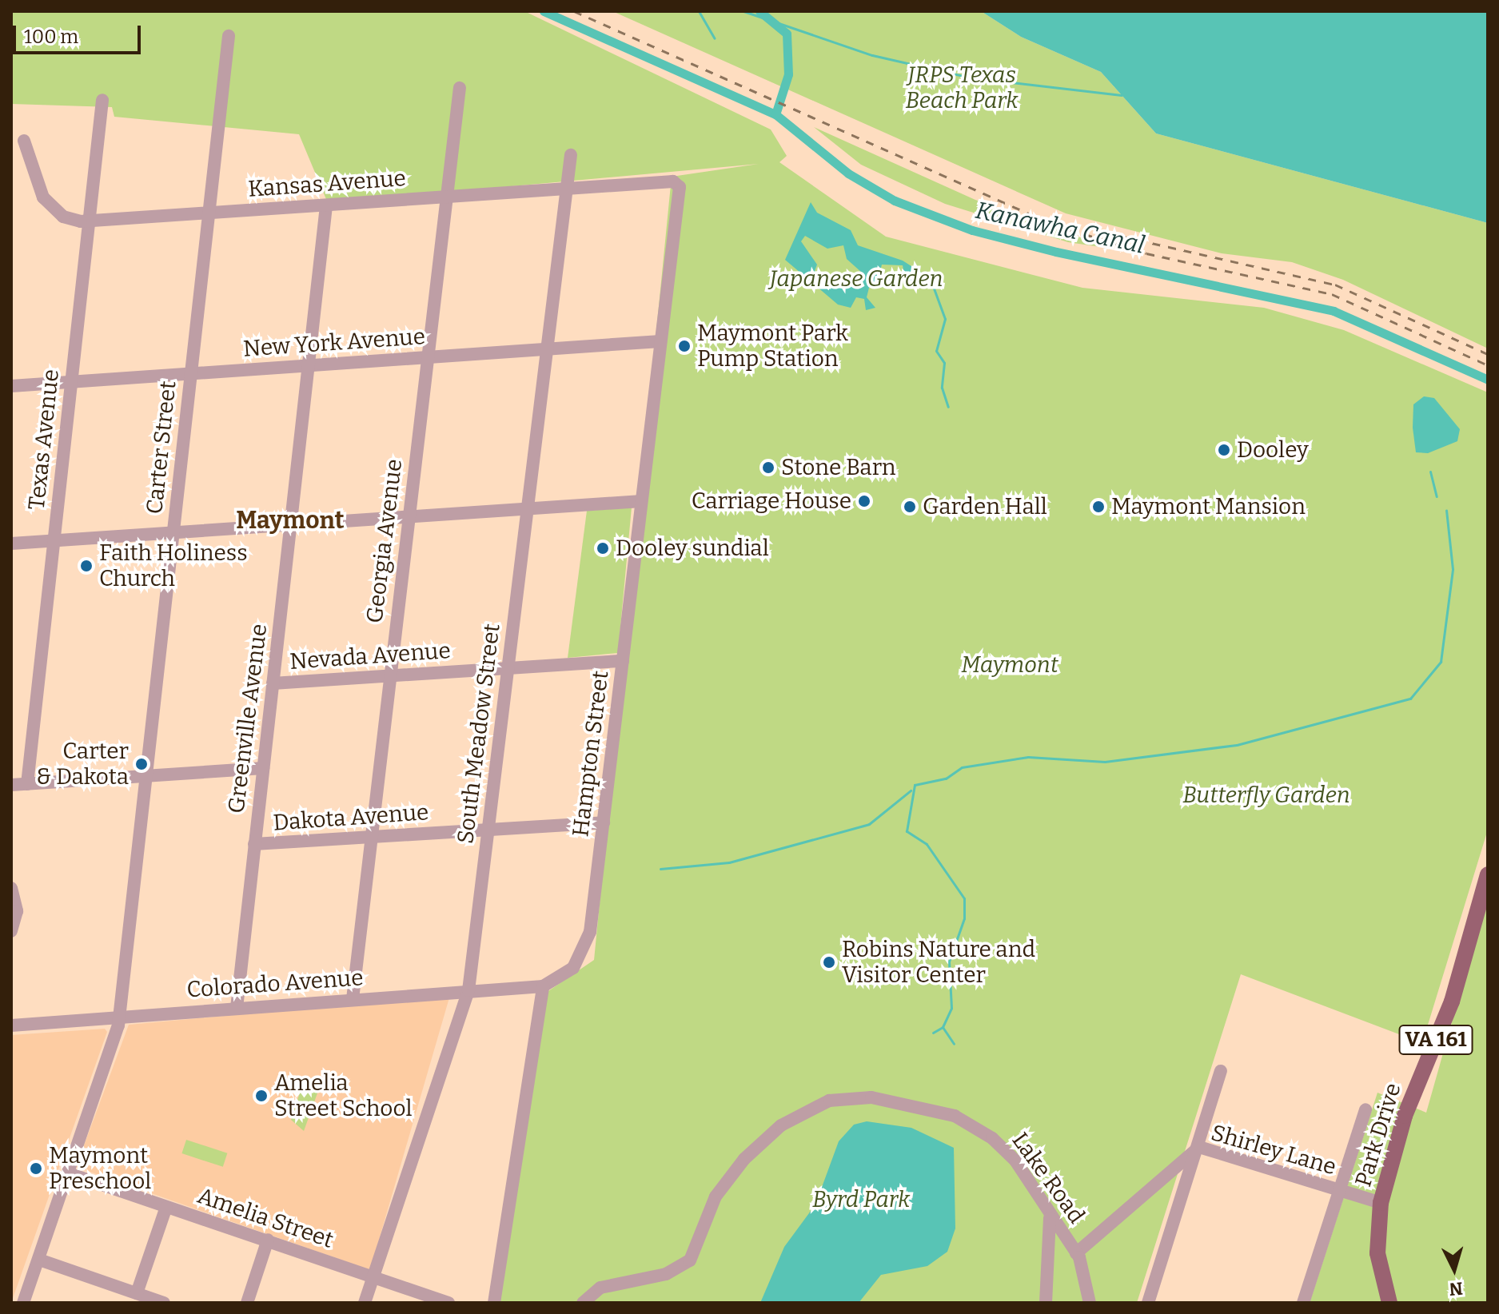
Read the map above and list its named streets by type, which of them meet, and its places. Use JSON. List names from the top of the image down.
{
  "streets": {
    "main road": ["VA 161", "Park Drive"],
    "street": [
      "Kansas Avenue",
      "New York Avenue",
      "Texas Avenue",
      "Carter Street",
      "Georgia Avenue",
      "Nevada Avenue",
      "Greenville Avenue",
      "South Meadow Street",
      "Hampton Street",
      "Dakota Avenue",
      "Colorado Avenue",
      "Shirley Lane",
      "Lake Road",
      "Amelia Street"
    ]
  },
  "crossings": [
    ["Kansas Avenue", "Texas Avenue"],
    ["Kansas Avenue", "Carter Street"],
    ["Kansas Avenue", "Georgia Avenue"],
    ["Kansas Avenue", "Greenville Avenue"],
    ["Kansas Avenue", "South Meadow Street"],
    ["Kansas Avenue", "Hampton Street"],
    ["New York Avenue", "Texas Avenue"],
    ["New York Avenue", "Carter Street"],
    ["New York Avenue", "Georgia Avenue"],
    ["New York Avenue", "Greenville Avenue"],
    ["New York Avenue", "South Meadow Street"],
    ["New York Avenue", "Hampton Street"],
    ["Carter Street", "Colorado Avenue"],
    ["Carter Street", "Amelia Street"],
    ["Georgia Avenue", "Nevada Avenue"],
    ["Georgia Avenue", "Dakota Avenue"],
    ["Georgia Avenue", "Colorado Avenue"],
    ["Nevada Avenue", "Greenville Avenue"],
    ["Nevada Avenue", "South Meadow Street"],
    ["Nevada Avenue", "Hampton Street"],
    ["Greenville Avenue", "Dakota Avenue"],
    ["Greenville Avenue", "Colorado Avenue"],
    ["South Meadow Street", "Dakota Avenue"],
    ["South Meadow Street", "Colorado Avenue"],
    ["South Meadow Street", "Amelia Street"],
    ["Hampton Street", "Dakota Avenue"],
    ["Hampton Street", "Colorado Avenue"],
    ["Park Drive", "Shirley Lane"],
    ["Shirley Lane", "Lake Road"]
  ],
  "districts": ["Maymont"],
  "water": ["Kanawha Canal"],
  "parks": [
    "JRPS Texas Beach Park",
    "Japanese Garden",
    "Maymont",
    "Butterfly Garden",
    "Byrd Park"
  ],
  "places": [
    "Maymont Park Pump Station",
    "Dooley",
    "Stone Barn",
    "Carriage House",
    "Garden Hall",
    "Maymont Mansion",
    "Dooley sundial",
    "Faith Holiness Church",
    "Carter & Dakota",
    "Robins Nature and Visitor Center",
    "Amelia Street School",
    "Maymont Preschool"
  ],
  "scale_bar": "100 m",
  "north": "bottom"
}
